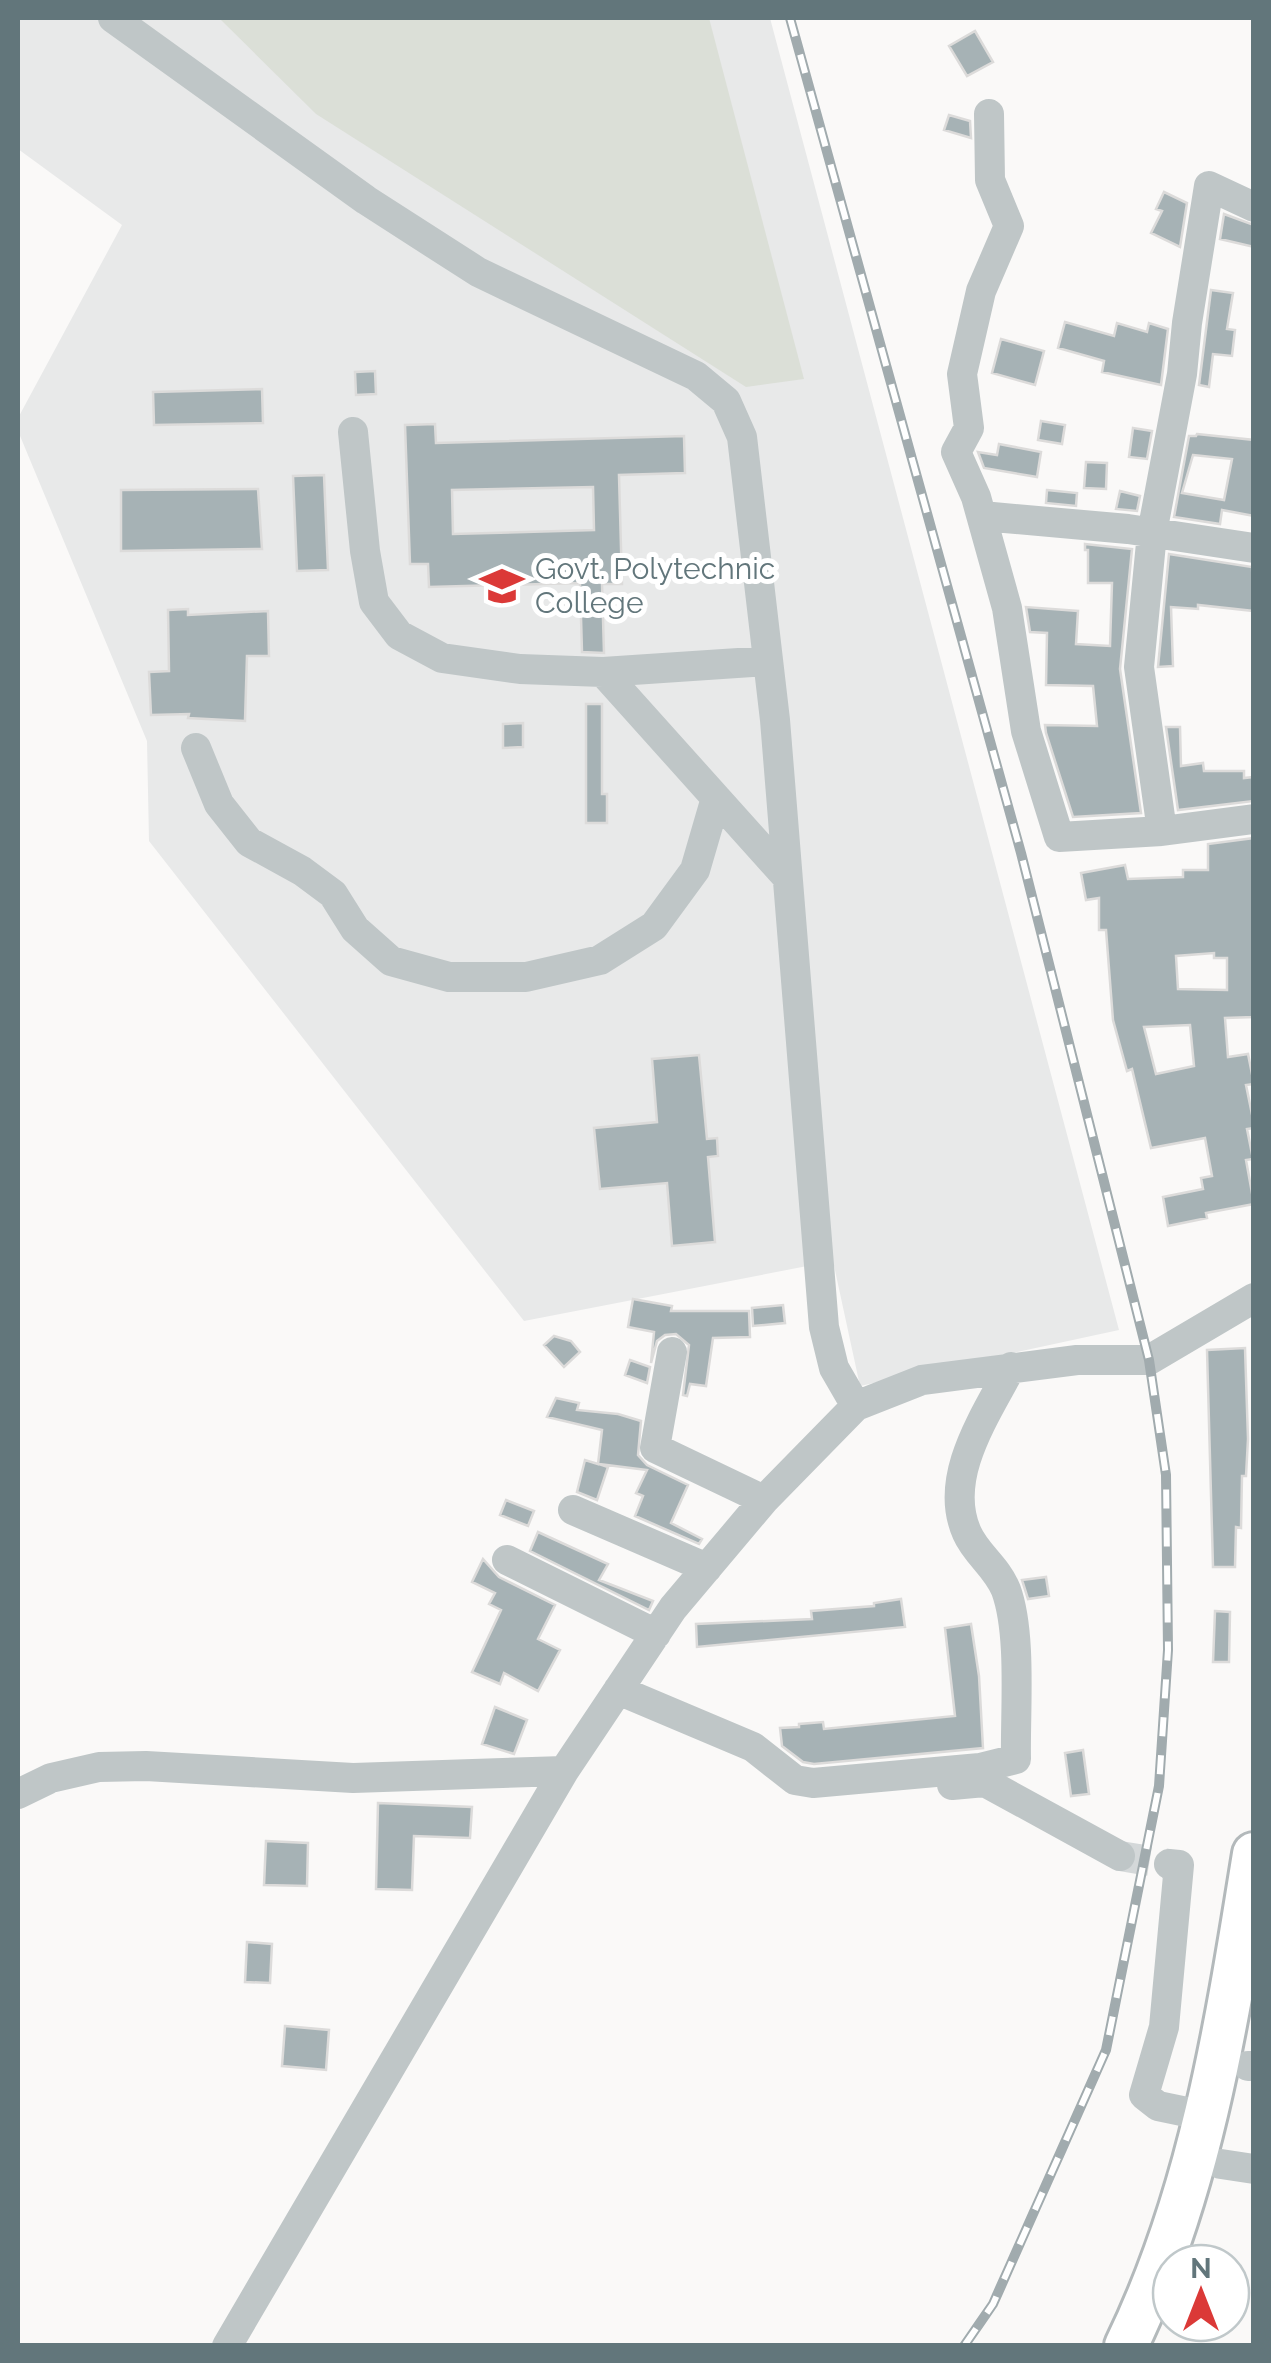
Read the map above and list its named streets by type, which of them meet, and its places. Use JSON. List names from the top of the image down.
{
  "places": {
    "school or university": ["Govt. Polytechnic College"]
  },
  "north": "top"
}
